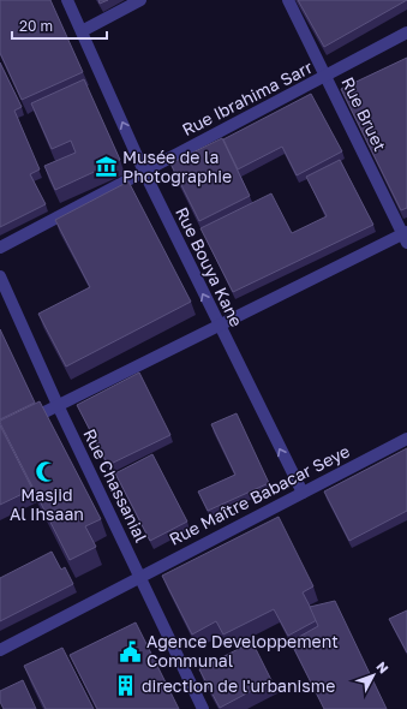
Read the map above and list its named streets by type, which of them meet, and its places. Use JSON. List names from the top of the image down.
{
  "streets": {
    "street": [
      "Rue Ibrahima Sarr",
      "Rue Bruet",
      "Rue Bouya Kane",
      "Rue Chassanial",
      "Rue Maître Babacar Seye"
    ]
  },
  "crossings": [
    ["Rue Ibrahima Sarr", "Rue Bruet"],
    ["Rue Ibrahima Sarr", "Rue Bouya Kane"],
    ["Rue Bouya Kane", "Rue Maître Babacar Seye"],
    ["Rue Chassanial", "Rue Maître Babacar Seye"]
  ],
  "one_way": ["Rue Bouya Kane"],
  "places": {
    "museum": ["Musée de la Photographie"],
    "mosque": ["Masjid Al Ihsaan"],
    "public building": ["Agence Developpement Communal"],
    "building": ["direction de l'urbanisme"]
  },
  "scale_bar": "20 m",
  "north": "top right"
}
